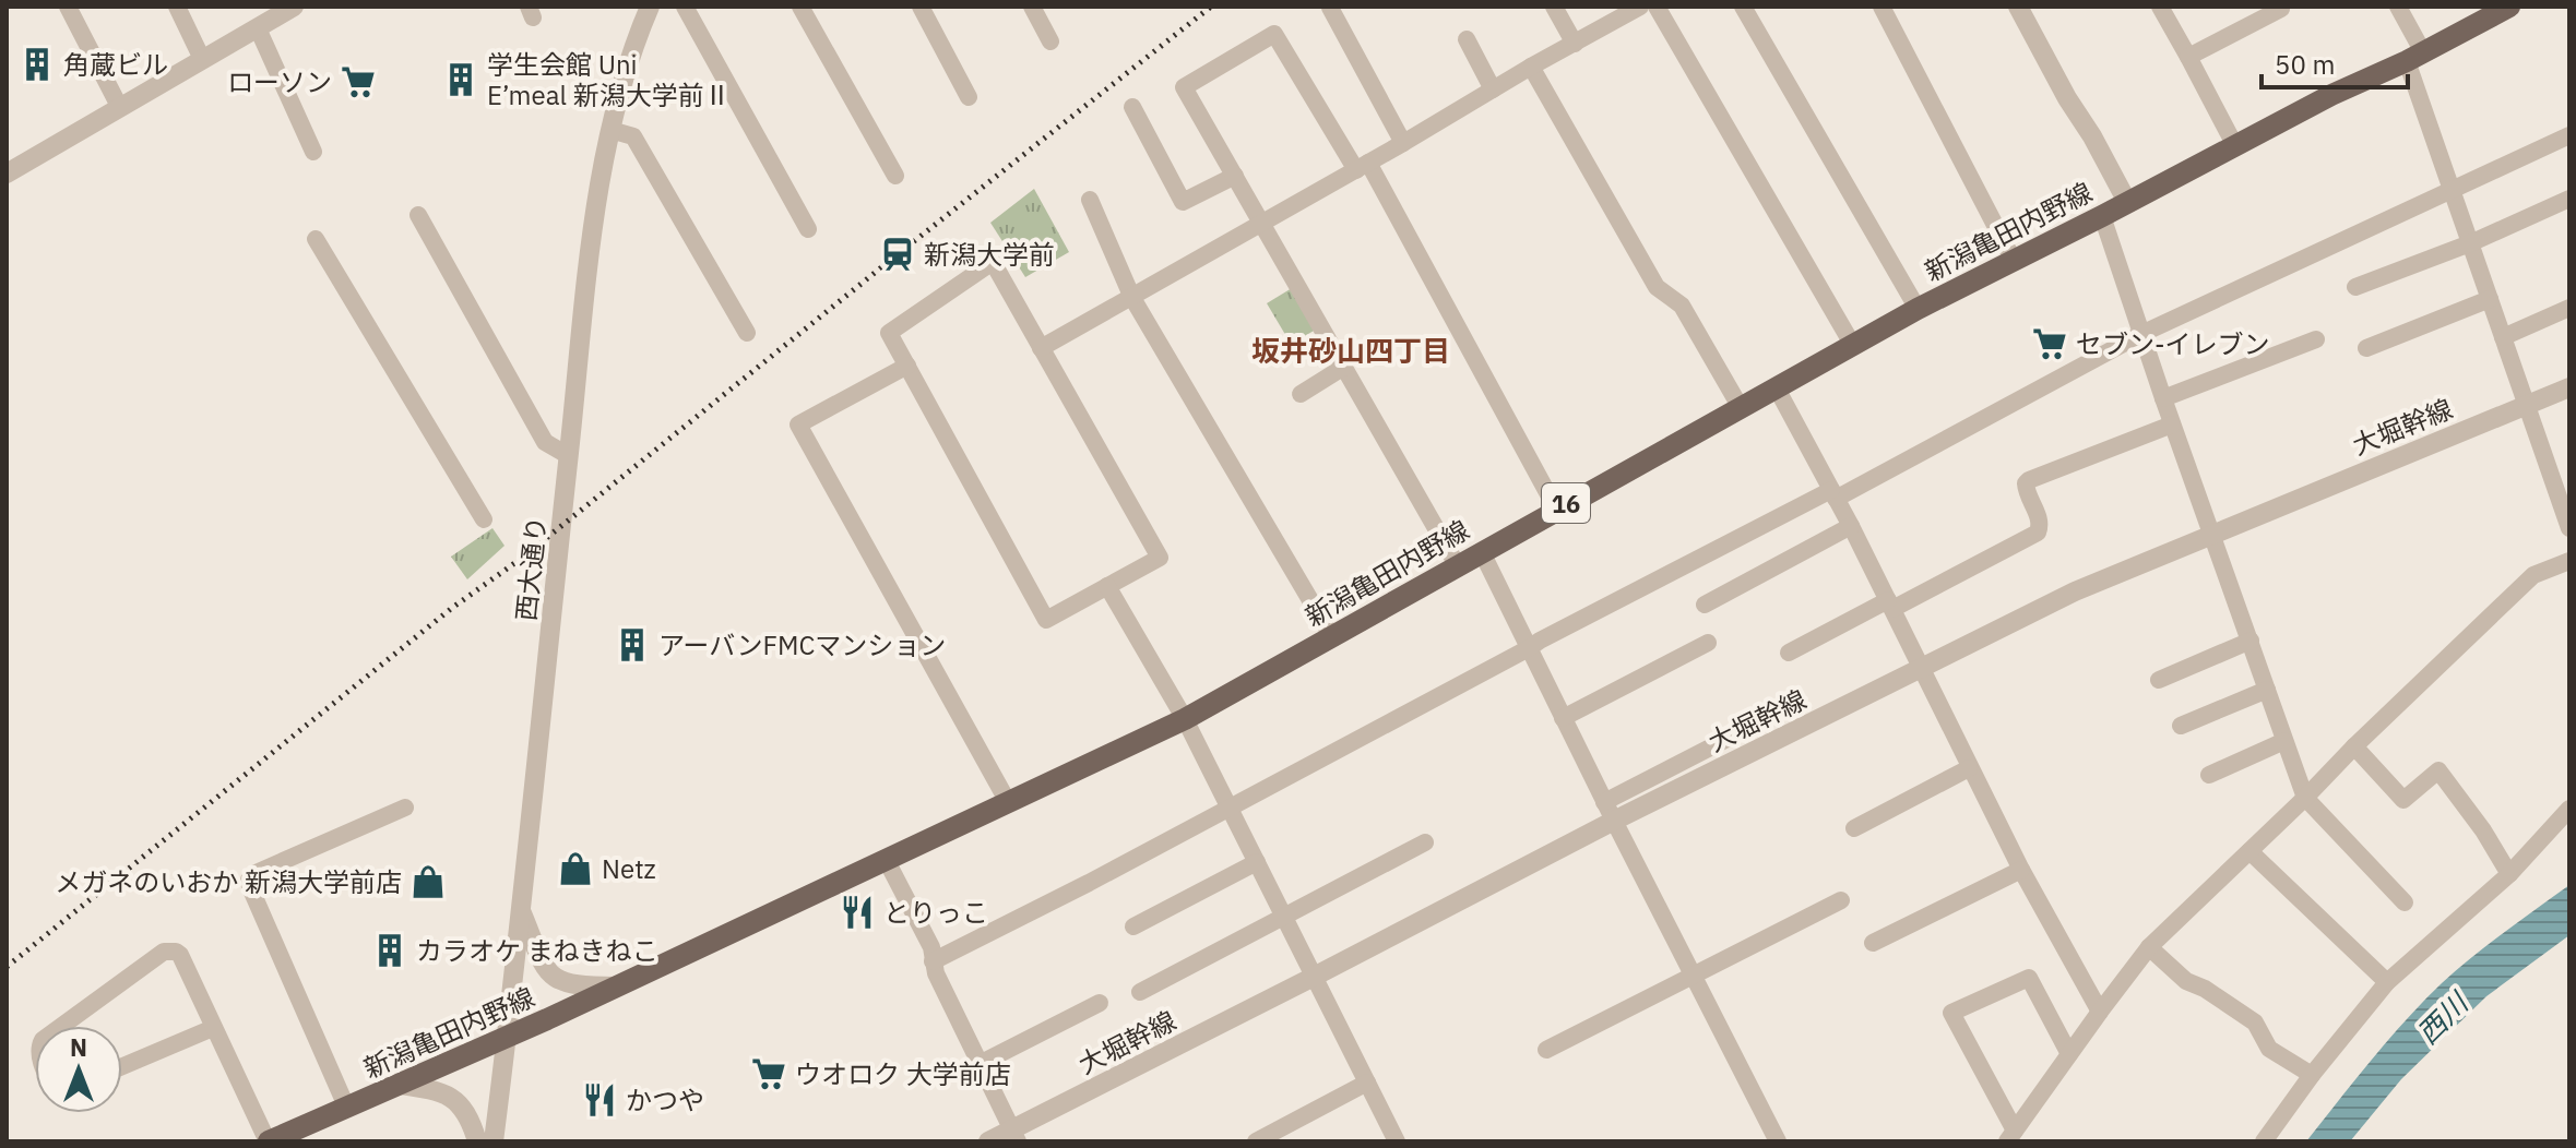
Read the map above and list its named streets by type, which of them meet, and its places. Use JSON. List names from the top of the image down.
{
  "streets": {
    "main road": ["新潟亀田内野線", "16"],
    "street": ["大堀幹線", "西大通り"]
  },
  "crossings": [
    ["新潟亀田内野線", "西大通り"]
  ],
  "districts": ["坂井砂山四丁目"],
  "water": ["西川"],
  "places": {
    "building": [
      "角蔵ビル",
      "学生会館 Uni E’meal 新潟大学前Ⅱ",
      "アーバンFMCマンション",
      "カラオケ まねきねこ"
    ],
    "supermarket": ["ローソン", "セブン-イレブン", "ウオロク 大学前店"],
    "station": ["新潟大学前"],
    "shop": ["Netz", "メガネのいおか 新潟大学前店"],
    "restaurant": ["とりっこ", "かつや"]
  },
  "scale_bar": "50 m",
  "north": "top"
}
